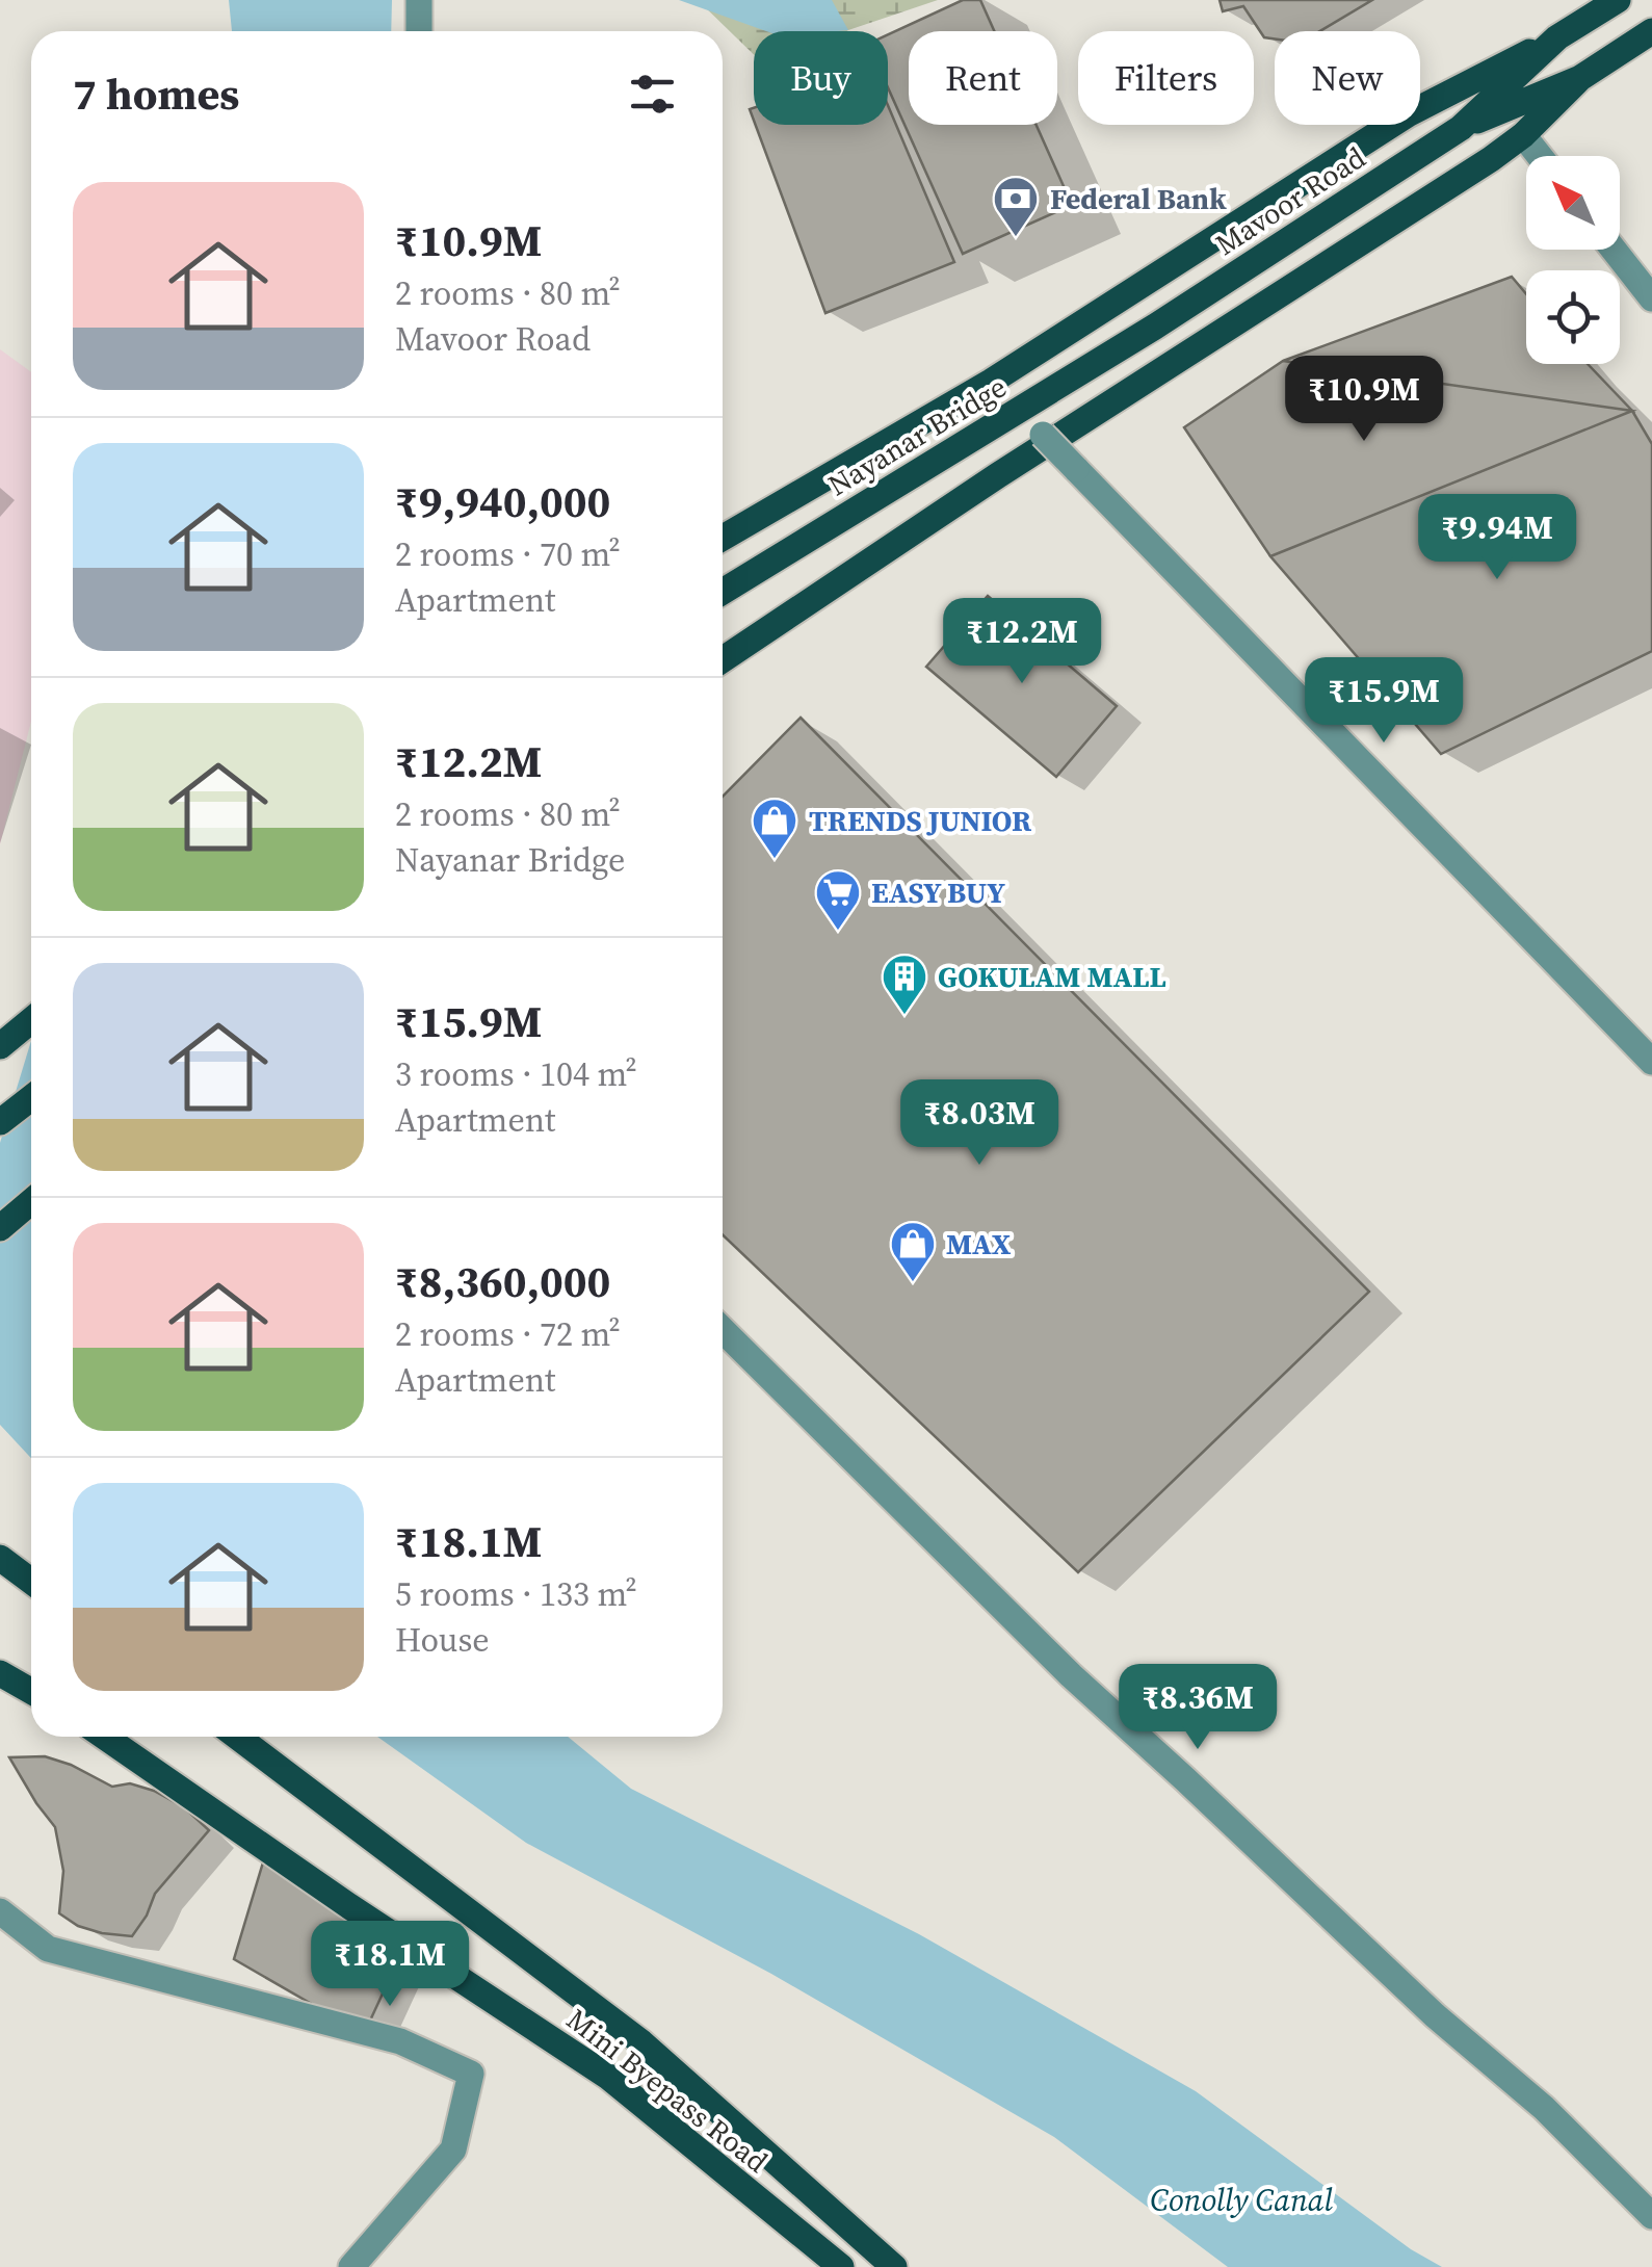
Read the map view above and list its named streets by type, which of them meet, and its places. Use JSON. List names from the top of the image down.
{
  "streets": {
    "main road": ["Mavoor Road", "Nayanar Bridge", "Mini Byepass Road"]
  },
  "crossings": [
    ["Mavoor Road", "Nayanar Bridge"]
  ],
  "water": ["Conolly Canal"],
  "places": {
    "bank": ["Federal Bank"],
    "shop": ["TRENDS JUNIOR", "MAX"],
    "supermarket": ["EASY BUY"],
    "building": ["GOKULAM MALL"]
  },
  "north": "top left",
  "page": {
    "chip": [
      "Buy",
      "Rent",
      "Filters",
      "New"
    ],
    "heading": "7 homes",
    "list": [
      {
        "name": "₹10.9M",
        "note": "2 rooms · 80 m² · Mavoor Road"
      },
      {
        "name": "₹9,940,000",
        "note": "2 rooms · 70 m² · Apartment"
      },
      {
        "name": "₹12.2M",
        "note": "2 rooms · 80 m² · Nayanar Bridge"
      },
      {
        "name": "₹15.9M",
        "note": "3 rooms · 104 m² · Apartment"
      },
      {
        "name": "₹8,360,000",
        "note": "2 rooms · 72 m² · Apartment"
      },
      {
        "name": "₹18.1M",
        "note": "5 rooms · 133 m² · House"
      }
    ],
    "price": [
      "₹10.9M",
      "₹9.94M",
      "₹12.2M",
      "₹15.9M",
      "₹8.03M",
      "₹8.36M",
      "₹18.1M"
    ]
  }
}
